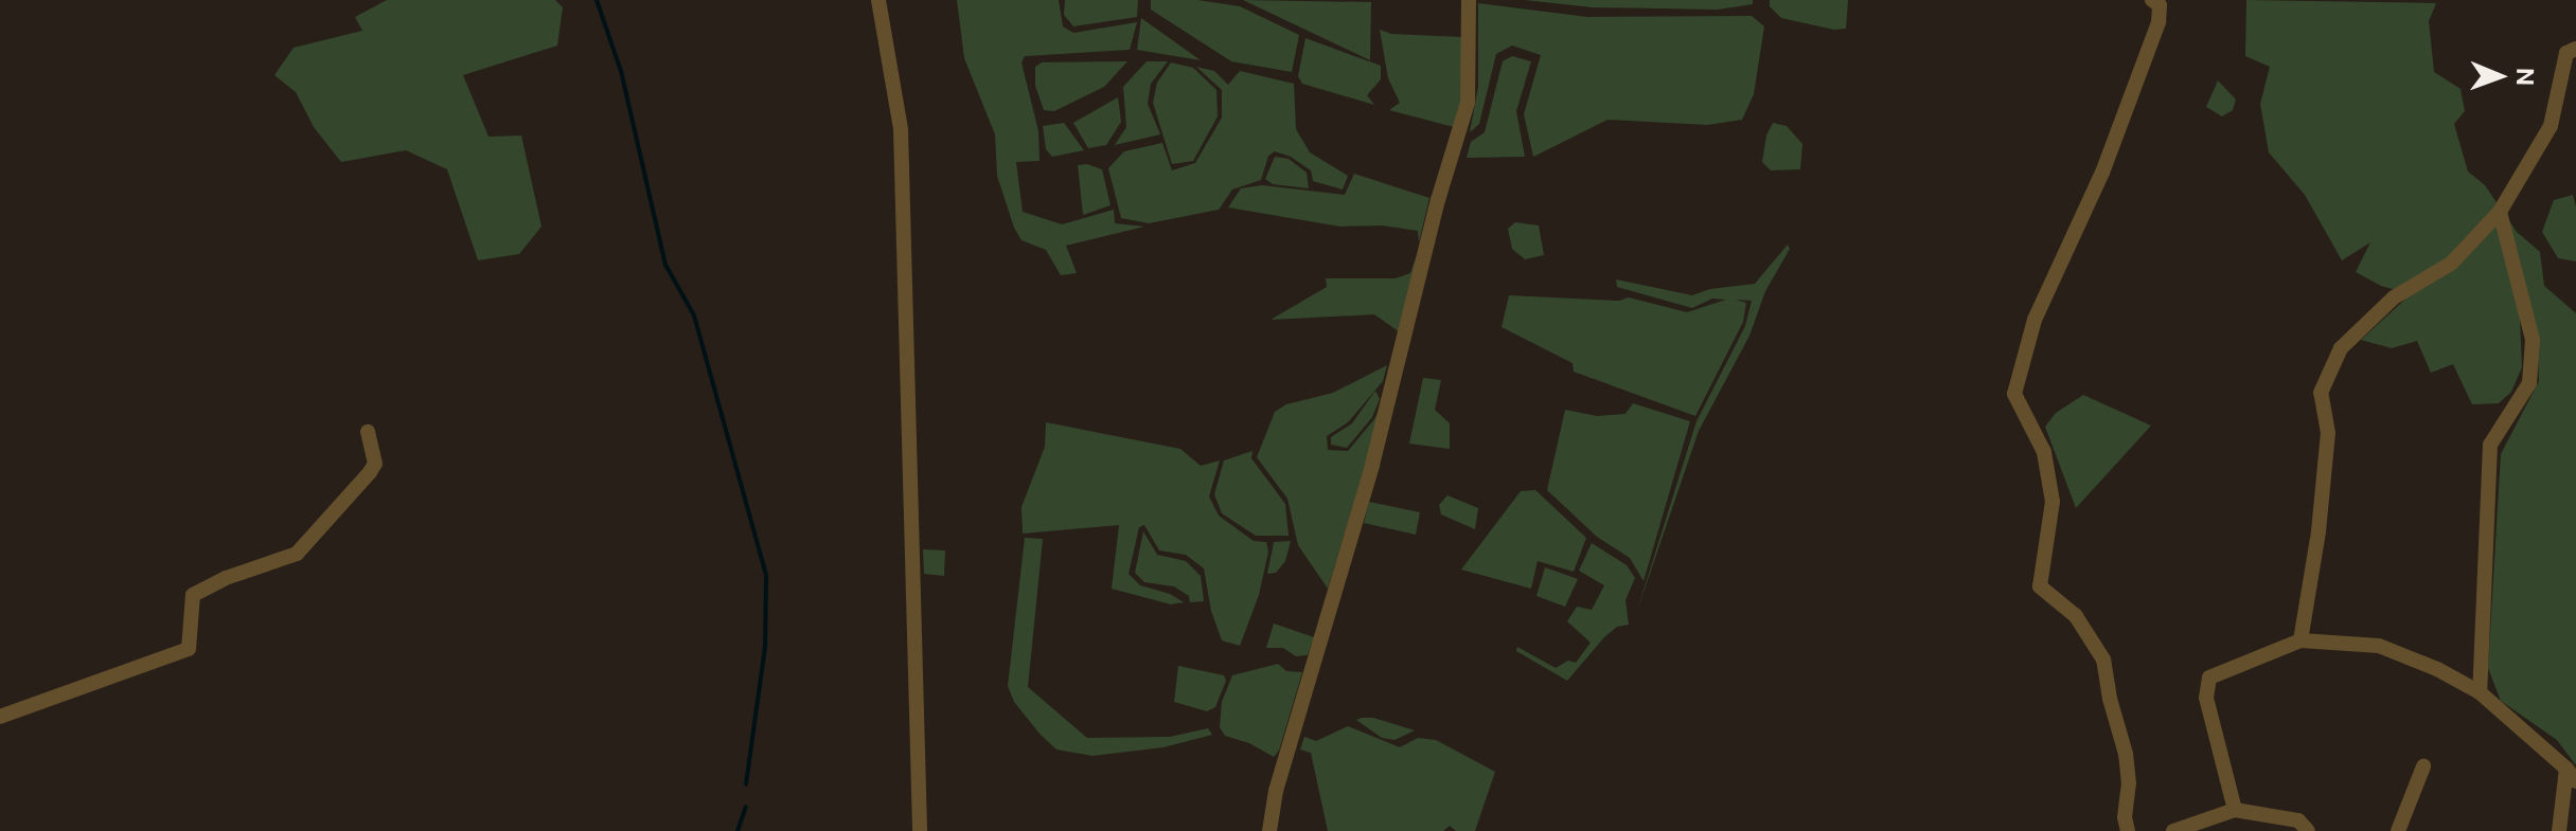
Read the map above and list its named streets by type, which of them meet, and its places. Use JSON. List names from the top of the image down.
{
  "north": "right"
}
